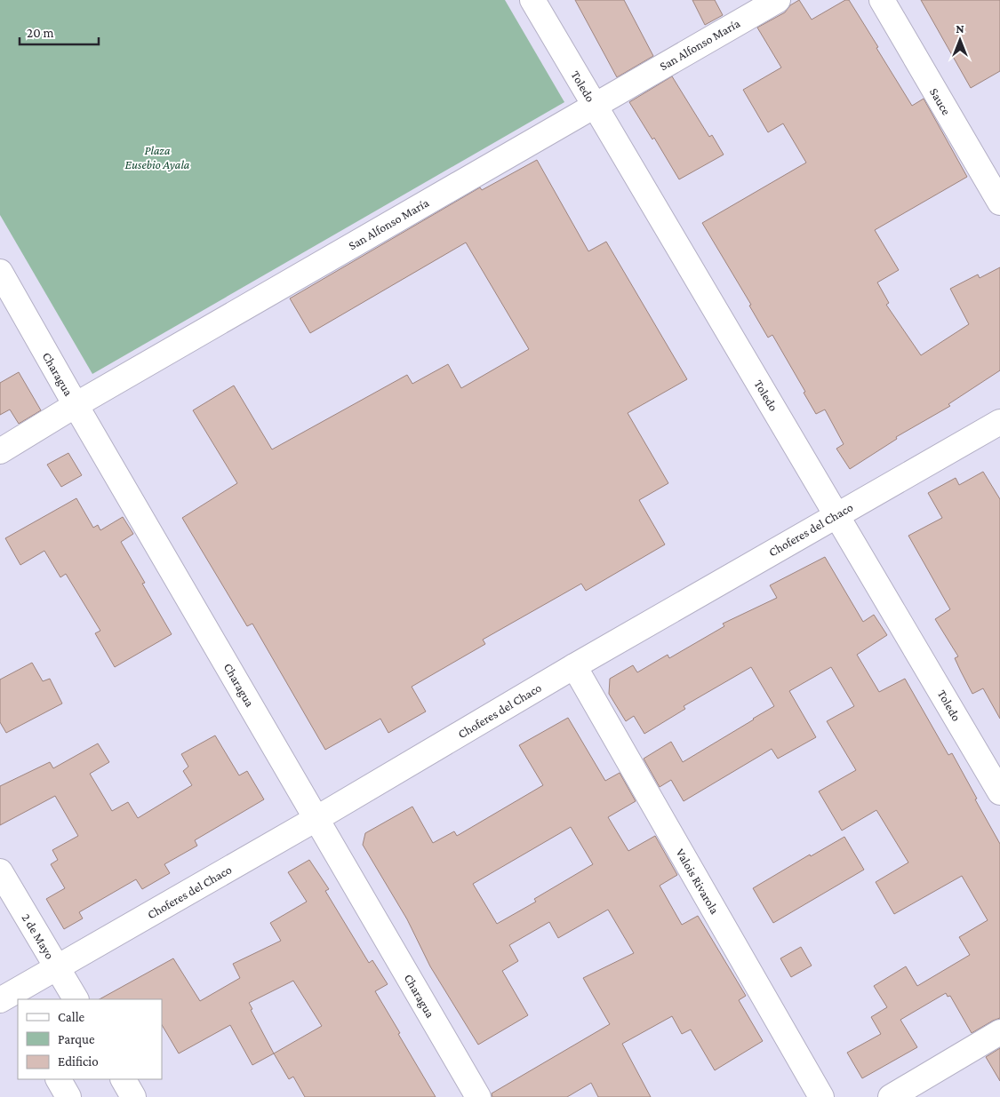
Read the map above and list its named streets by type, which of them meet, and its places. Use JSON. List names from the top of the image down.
{
  "streets": {
    "street": [
      "San Alfonso María",
      "Toledo",
      "Sauce",
      "Charagua",
      "Choferes del Chaco",
      "Valois Rivarola",
      "2 de Mayo"
    ]
  },
  "crossings": [
    ["San Alfonso María", "Toledo"],
    ["San Alfonso María", "Charagua"],
    ["Toledo", "Choferes del Chaco"],
    ["Charagua", "Choferes del Chaco"],
    ["Choferes del Chaco", "Valois Rivarola"],
    ["Choferes del Chaco", "2 de Mayo"]
  ],
  "parks": ["Plaza Eusebio Ayala"],
  "legend": ["Calle", "Parque", "Edificio"],
  "scale_bar": "20 m",
  "north": "top"
}
